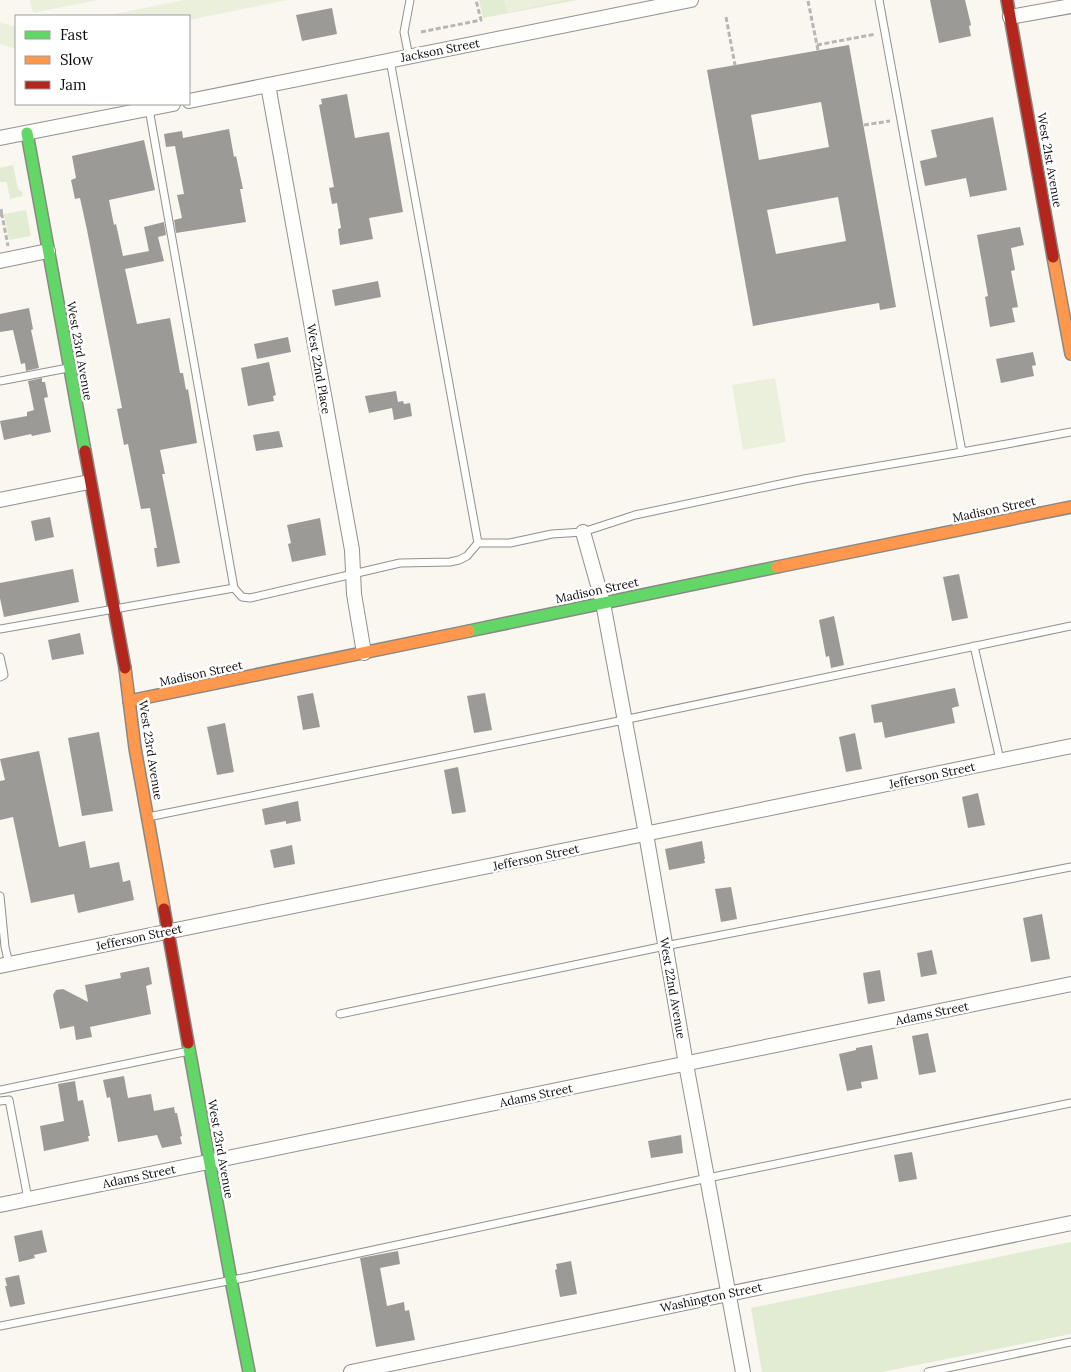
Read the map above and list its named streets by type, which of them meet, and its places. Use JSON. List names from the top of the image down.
{
  "streets": {
    "street": [
      "Jackson Street",
      "West 21st Avenue",
      "West 23rd Avenue",
      "West 22nd Place",
      "Madison Street",
      "Jefferson Street",
      "West 22nd Avenue",
      "Adams Street",
      "Washington Street"
    ]
  },
  "crossings": [
    ["Jackson Street", "West 22nd Place"],
    ["West 23rd Avenue", "Madison Street"],
    ["West 23rd Avenue", "Jefferson Street"],
    ["West 23rd Avenue", "Adams Street"],
    ["West 22nd Place", "Madison Street"],
    ["Madison Street", "West 22nd Avenue"],
    ["Jefferson Street", "West 22nd Avenue"],
    ["West 22nd Avenue", "Adams Street"],
    ["West 22nd Avenue", "Washington Street"]
  ],
  "legend": ["Fast", "Slow", "Jam"]
}
